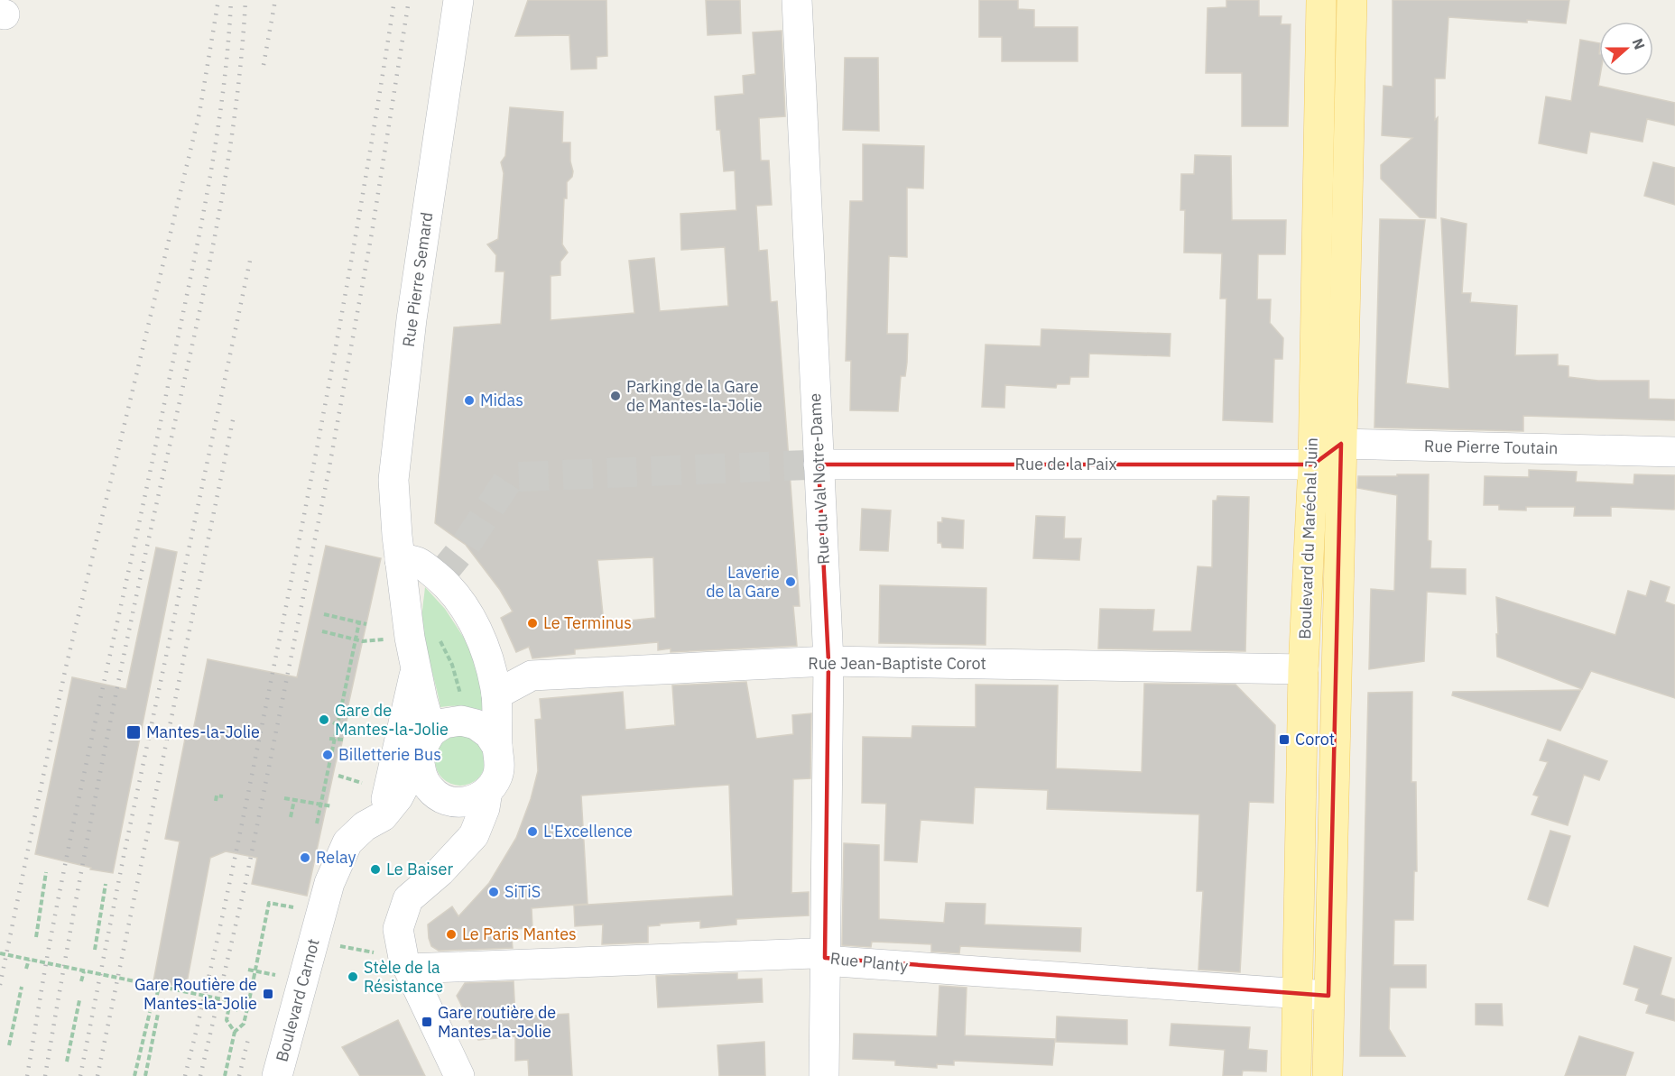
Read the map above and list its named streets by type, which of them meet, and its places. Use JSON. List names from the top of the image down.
{
  "streets": {
    "main road": ["Boulevard du Maréchal Juin"],
    "street": [
      "Rue Pierre Semard",
      "Rue Pierre Toutain",
      "Rue de la Paix",
      "Rue du Val Notre-Dame",
      "Rue Jean-Baptiste Corot",
      "Rue Planty",
      "Boulevard Carnot"
    ]
  },
  "crossings": [
    ["Rue Pierre Toutain", "Boulevard du Maréchal Juin"],
    ["Rue de la Paix", "Rue du Val Notre-Dame"],
    ["Rue de la Paix", "Boulevard du Maréchal Juin"],
    ["Rue du Val Notre-Dame", "Rue Jean-Baptiste Corot"],
    ["Rue du Val Notre-Dame", "Rue Planty"],
    ["Boulevard du Maréchal Juin", "Rue Jean-Baptiste Corot"],
    ["Boulevard du Maréchal Juin", "Rue Planty"]
  ],
  "places": {
    "other": [
      "Parking de la Gare de Mantes-la-Jolie",
      "Midas",
      "Laverie de la Gare",
      "Le Terminus",
      "Gare de Mantes-la-Jolie",
      "Billetterie Bus",
      "L'Excellence",
      "Relay",
      "Le Baiser",
      "SiTiS",
      "Le Paris Mantes",
      "Stèle de la Résistance"
    ],
    "transit": [
      "Mantes-la-Jolie",
      "Corot",
      "Gare Routière de Mantes-la-Jolie",
      "Gare routière de Mantes-la-Jolie"
    ]
  },
  "north": "right"
}
